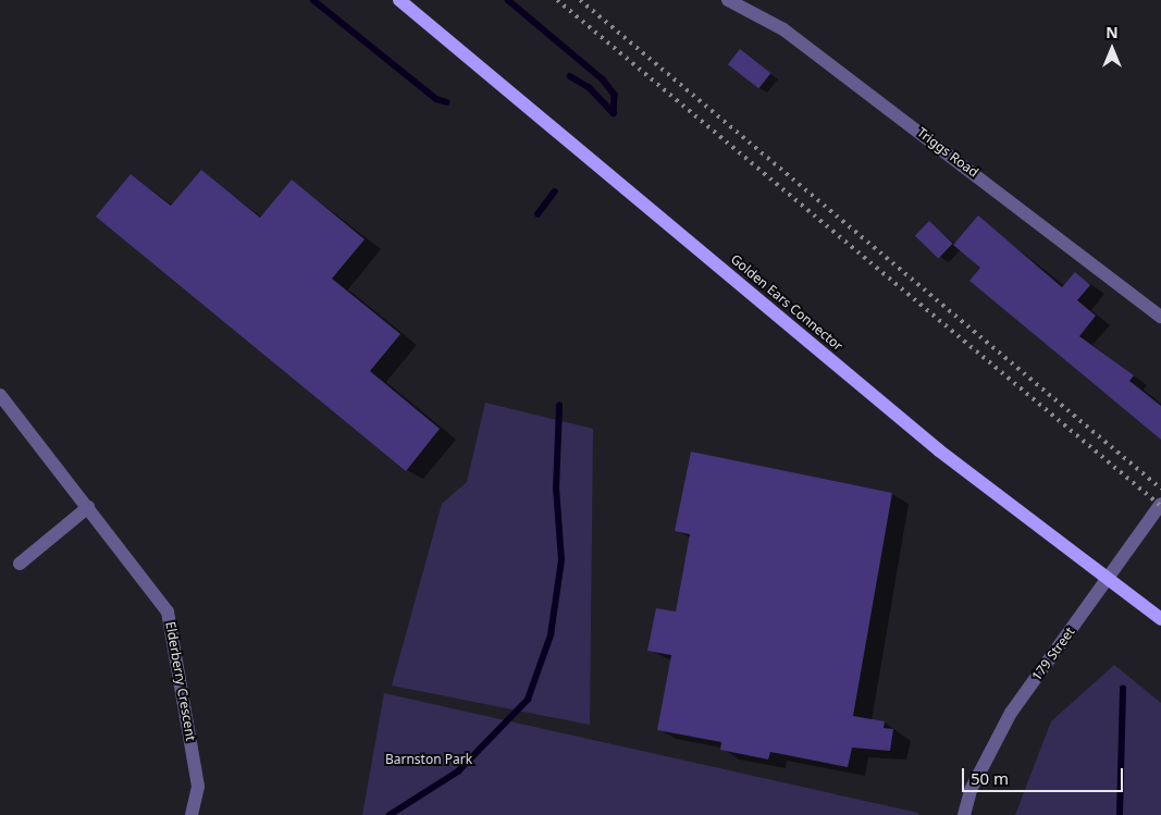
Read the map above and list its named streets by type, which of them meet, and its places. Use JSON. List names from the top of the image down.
{
  "streets": {
    "main road": ["Golden Ears Connector"],
    "street": ["Triggs Road", "179 Street", "Elderberry Crescent"]
  },
  "crossings": [
    ["Golden Ears Connector", "179 Street"]
  ],
  "parks": ["Barnston Park"],
  "scale_bar": "50 m",
  "north": "top"
}
